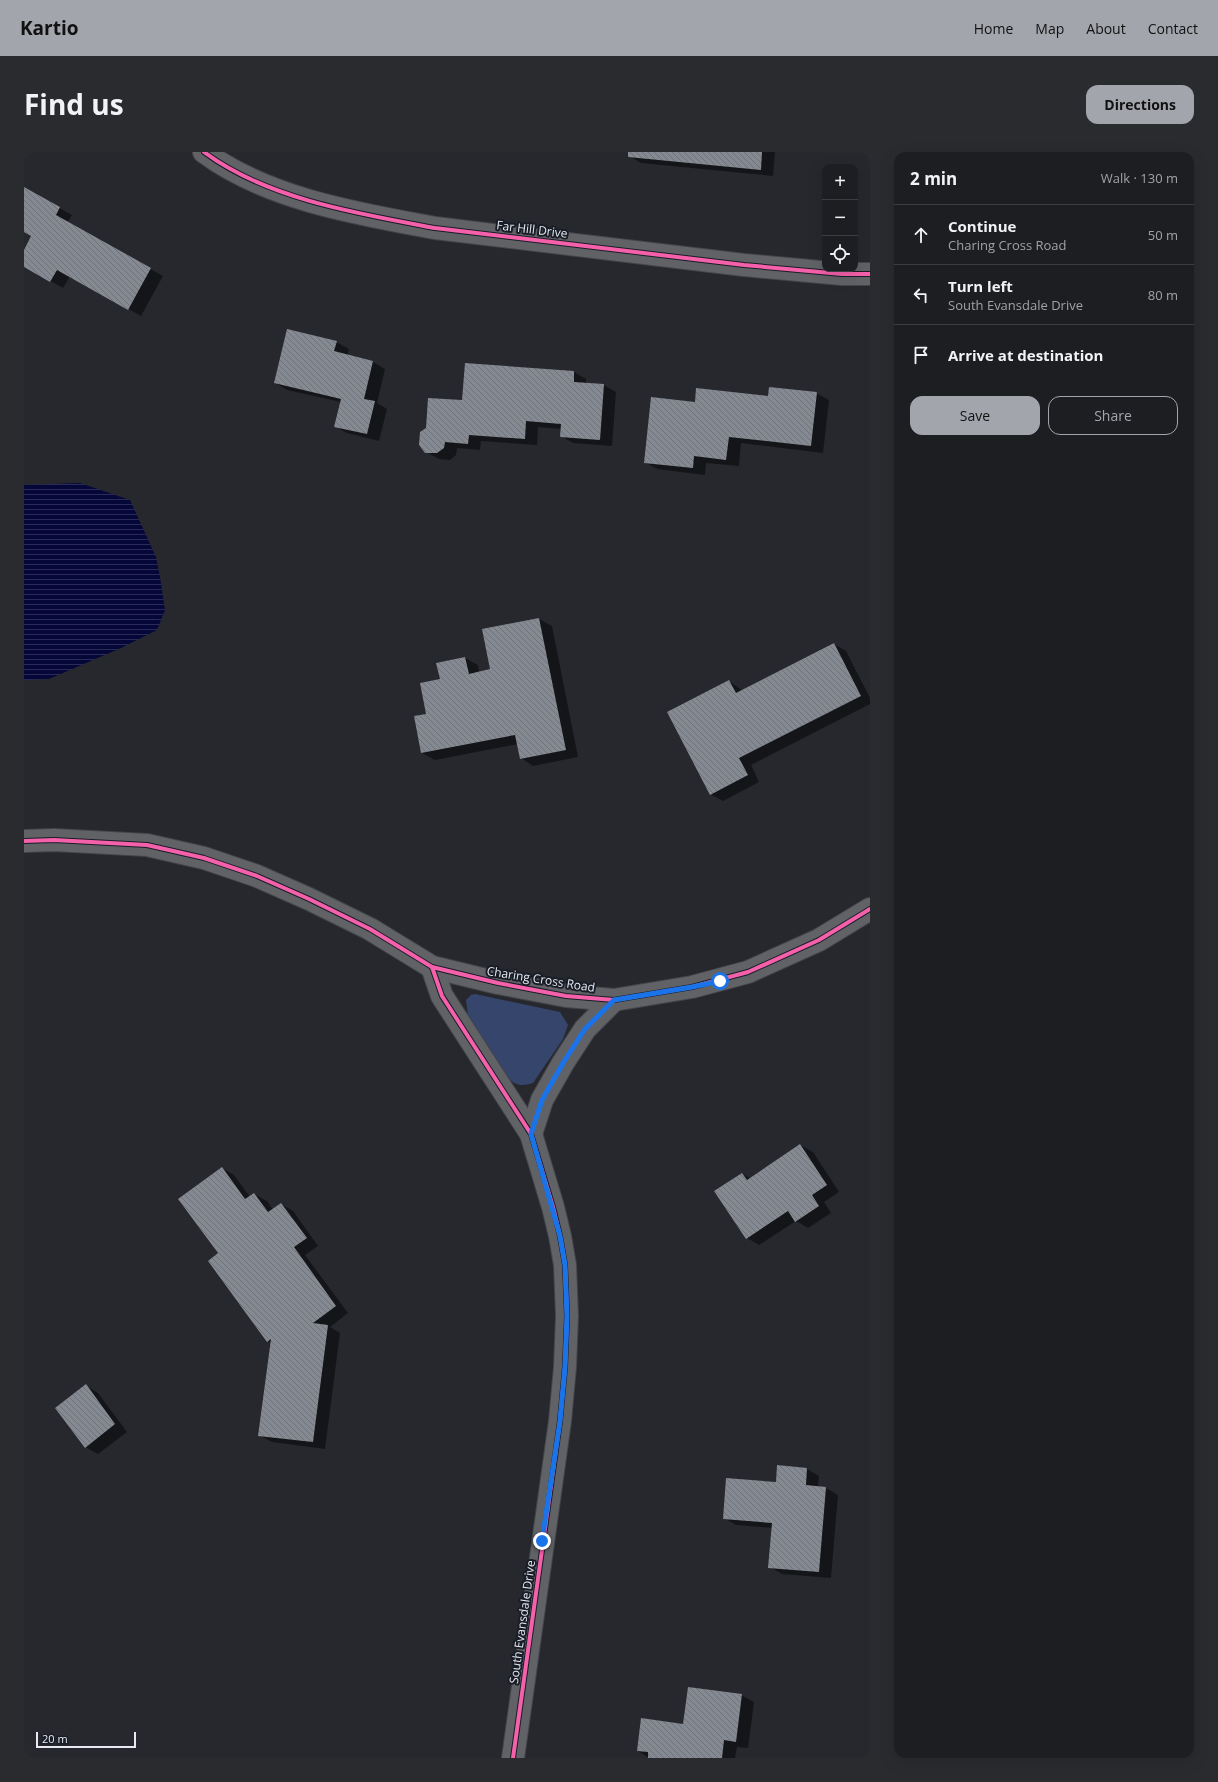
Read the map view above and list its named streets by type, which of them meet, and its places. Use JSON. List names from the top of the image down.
{
  "streets": {
    "street": ["Far Hill Drive", "Charing Cross Road", "South Evansdale Drive"]
  },
  "scale_bar": "20 m",
  "page": {
    "header": "Kartio",
    "nav": [
      "Home",
      "Map",
      "About",
      "Contact"
    ],
    "title": "Find us",
    "buttons": [
      "Directions",
      ["Save", "Share"]
    ],
    "heading": ["2 min", "Walk · 130 m"],
    "map_buttons": ["+", "−"],
    "list": [
      ["Continue", "Charing Cross Road", "50 m"],
      ["Turn left", "South Evansdale Drive", "80 m"],
      "Arrive at destination"
    ],
    "scale": "20 m"
  }
}
